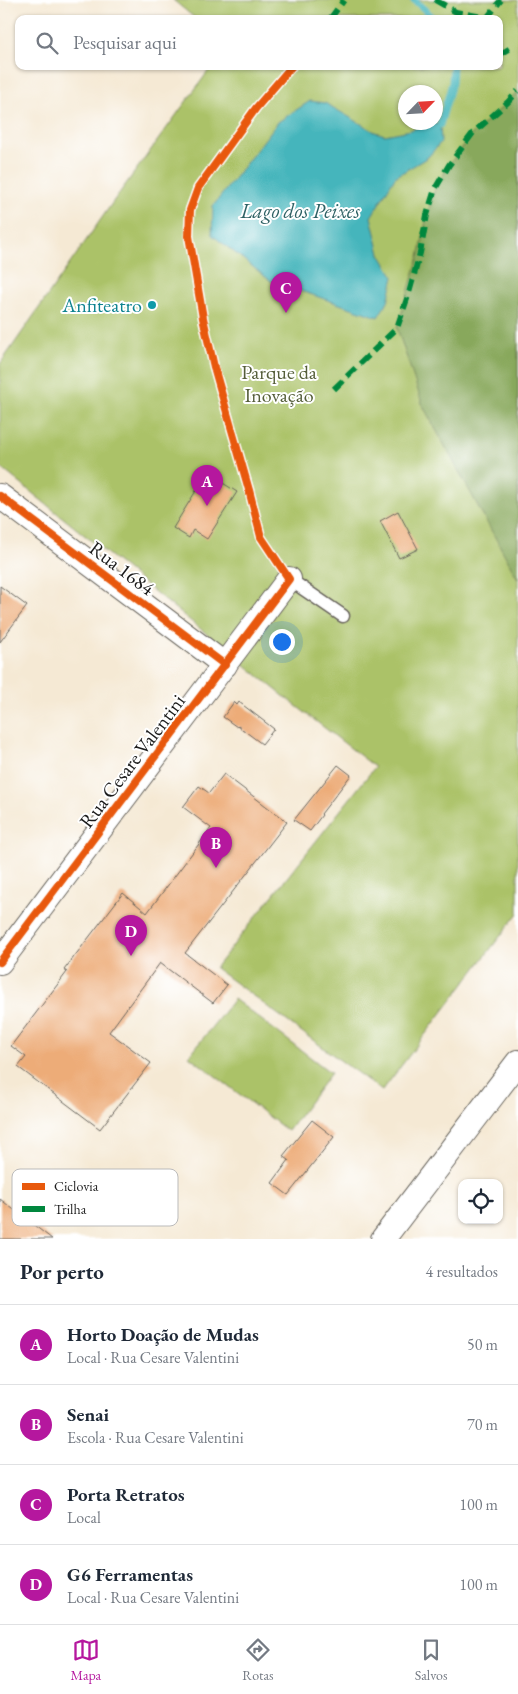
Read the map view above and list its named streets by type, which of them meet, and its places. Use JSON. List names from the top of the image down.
{
  "streets": {
    "street": ["Rua 1684", "Rua Cesare Valentini"]
  },
  "crossings": [
    ["Rua 1684", "Rua Cesare Valentini"]
  ],
  "water": ["Lago dos Peixes"],
  "parks": ["Parque da Inovação"],
  "places": ["Anfiteatro"],
  "legend": ["Ciclovia", "Trilha"],
  "north": "top right",
  "page": {
    "search": "Pesquisar aqui",
    "pins": [
      "C",
      "A",
      "B",
      "D"
    ],
    "heading": ["Por perto", "4 resultados"],
    "list": [
      {
        "mark": "A",
        "name": "Horto Doação de Mudas",
        "note": "Local · Rua Cesare Valentini",
        "value": "50 m"
      },
      {
        "mark": "B",
        "name": "Senai",
        "note": "Escola · Rua Cesare Valentini",
        "value": "70 m"
      },
      {
        "mark": "C",
        "name": "Porta Retratos",
        "note": "Local",
        "value": "100 m"
      },
      {
        "mark": "D",
        "name": "G6 Ferramentas",
        "note": "Local · Rua Cesare Valentini",
        "value": "100 m"
      }
    ],
    "nav": ["Mapa", "Rotas", "Salvos"]
  }
}
